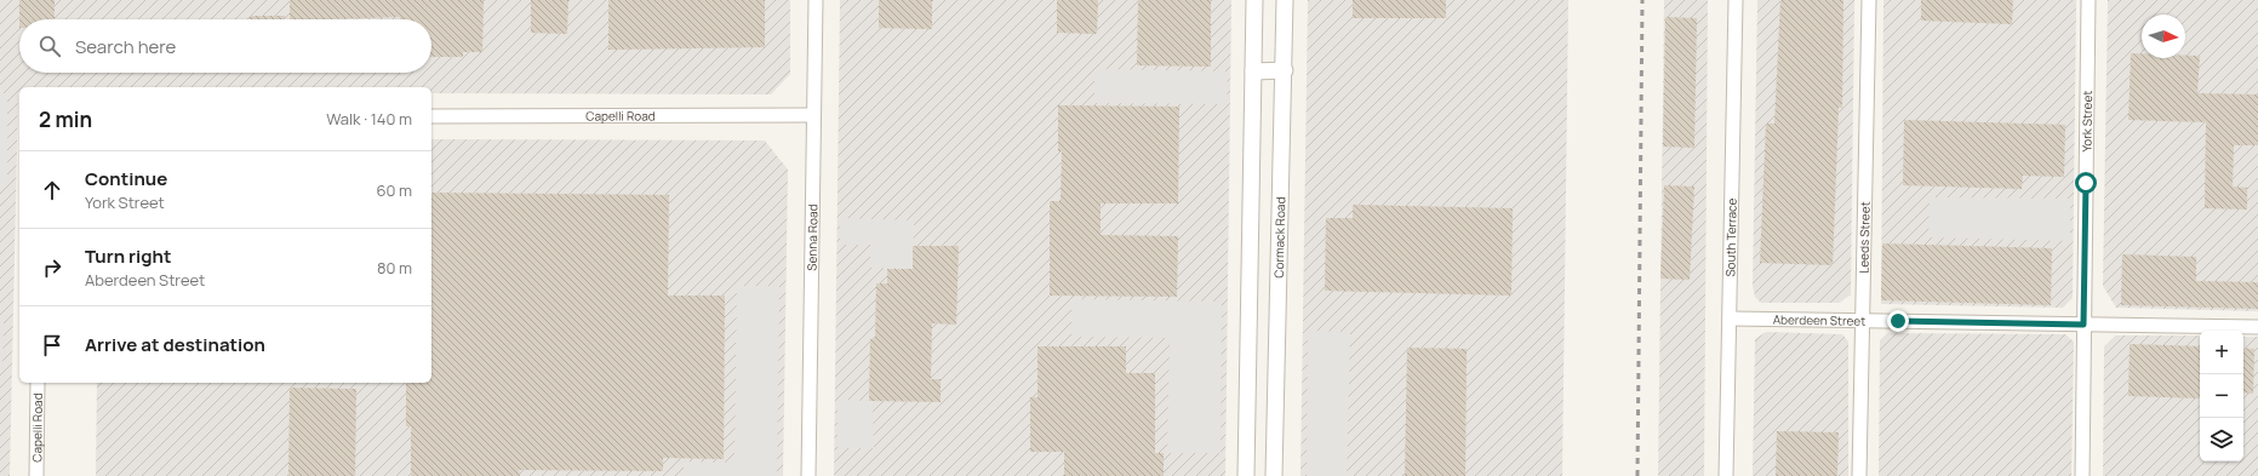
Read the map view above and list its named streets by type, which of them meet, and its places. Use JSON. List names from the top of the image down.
{
  "streets": {
    "street": [
      "Capelli Road",
      "York Street",
      "Senna Road",
      "South Terrace",
      "Leeds Street",
      "Cormack Road",
      "Aberdeen Street"
    ]
  },
  "crossings": [
    ["Capelli Road", "Senna Road"],
    ["York Street", "Aberdeen Street"],
    ["South Terrace", "Aberdeen Street"],
    ["Leeds Street", "Aberdeen Street"]
  ],
  "north": "right",
  "page": {
    "search": "Search here",
    "heading": ["2 min", "Walk · 140 m"],
    "list": [
      ["Continue", "York Street", "60 m"],
      ["Turn right", "Aberdeen Street", "80 m"],
      "Arrive at destination"
    ],
    "map_buttons": ["+", "−"]
  }
}
